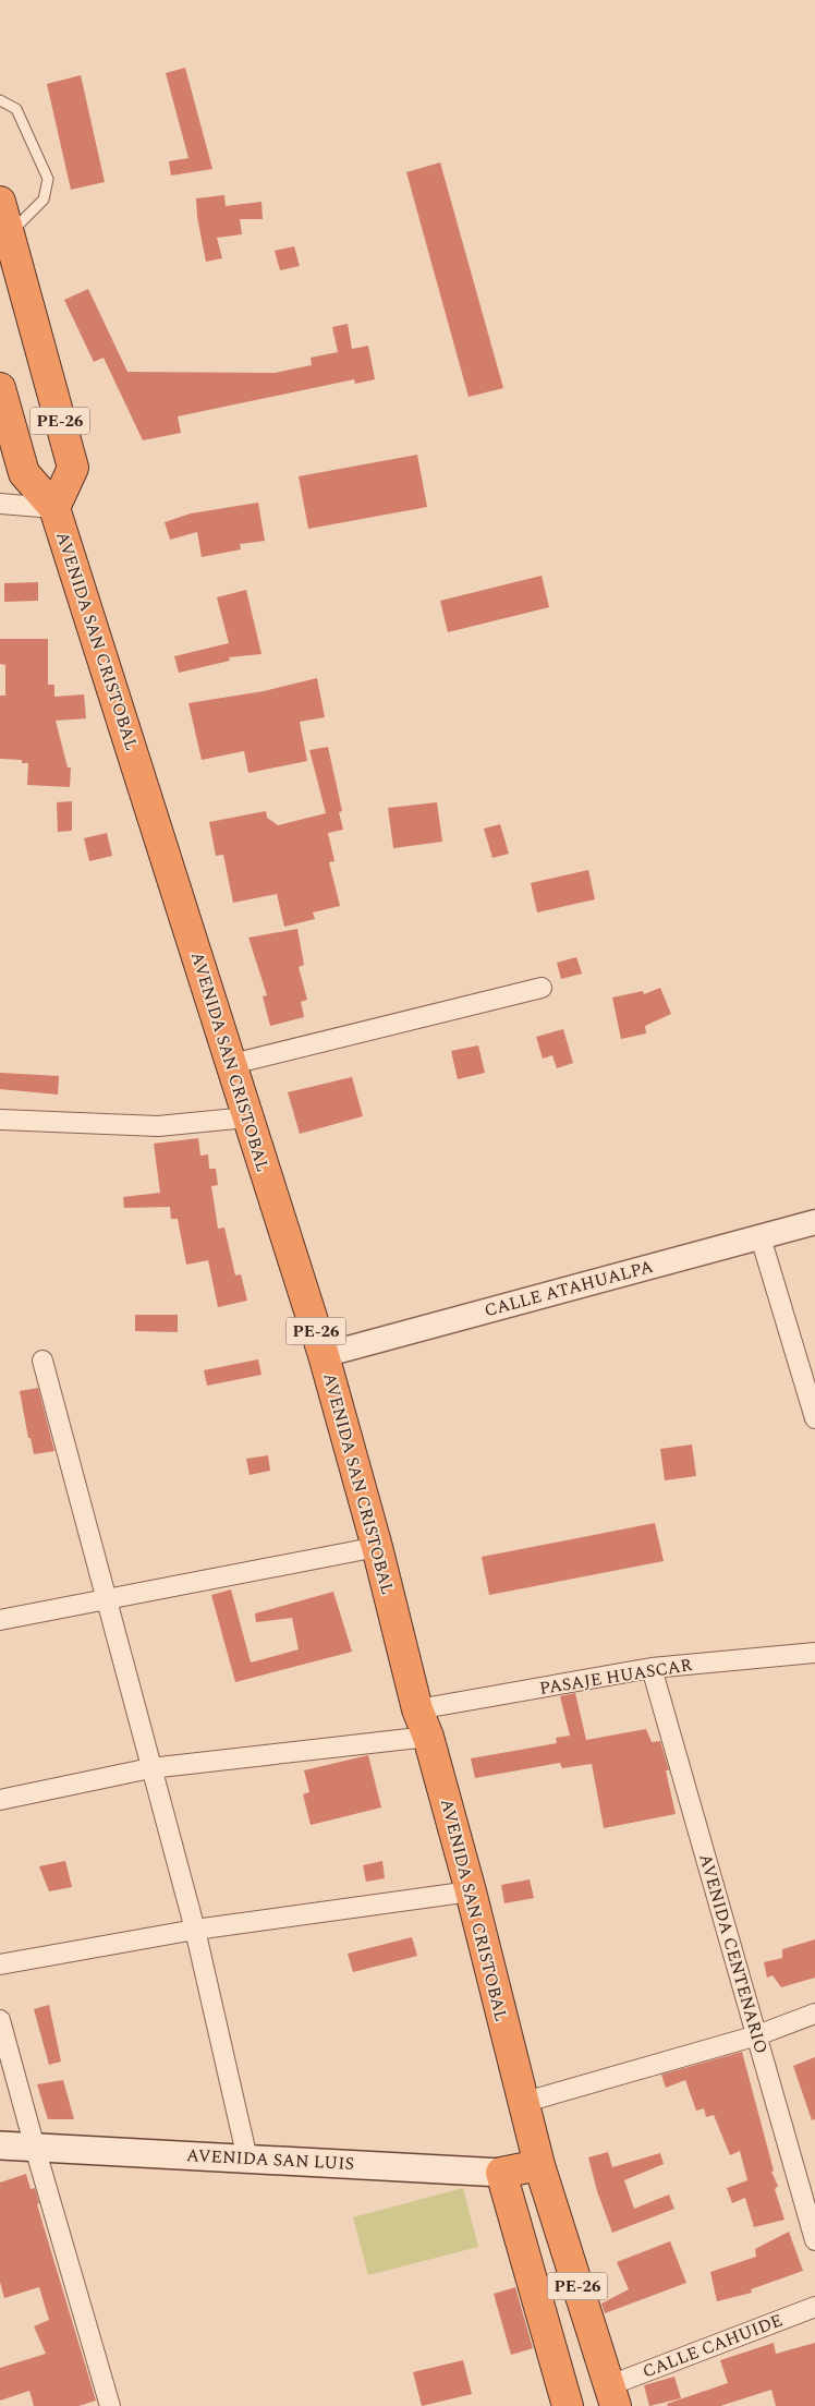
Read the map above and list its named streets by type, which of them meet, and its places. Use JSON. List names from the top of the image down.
{
  "streets": {
    "highway": ["PE-26", "AVENIDA SAN CRISTOBAL", "AVENIDA SAN LUIS"],
    "street": [
      "CALLE ATAHUALPA",
      "PASAJE HUASCAR",
      "AVENIDA CENTENARIO",
      "CALLE CAHUIDE"
    ]
  },
  "crossings": [
    ["AVENIDA SAN CRISTOBAL", "CALLE ATAHUALPA"],
    ["AVENIDA SAN CRISTOBAL", "PASAJE HUASCAR"],
    ["AVENIDA SAN CRISTOBAL", "AVENIDA SAN LUIS"],
    ["AVENIDA SAN CRISTOBAL", "CALLE CAHUIDE"],
    ["PASAJE HUASCAR", "AVENIDA CENTENARIO"]
  ]
}
